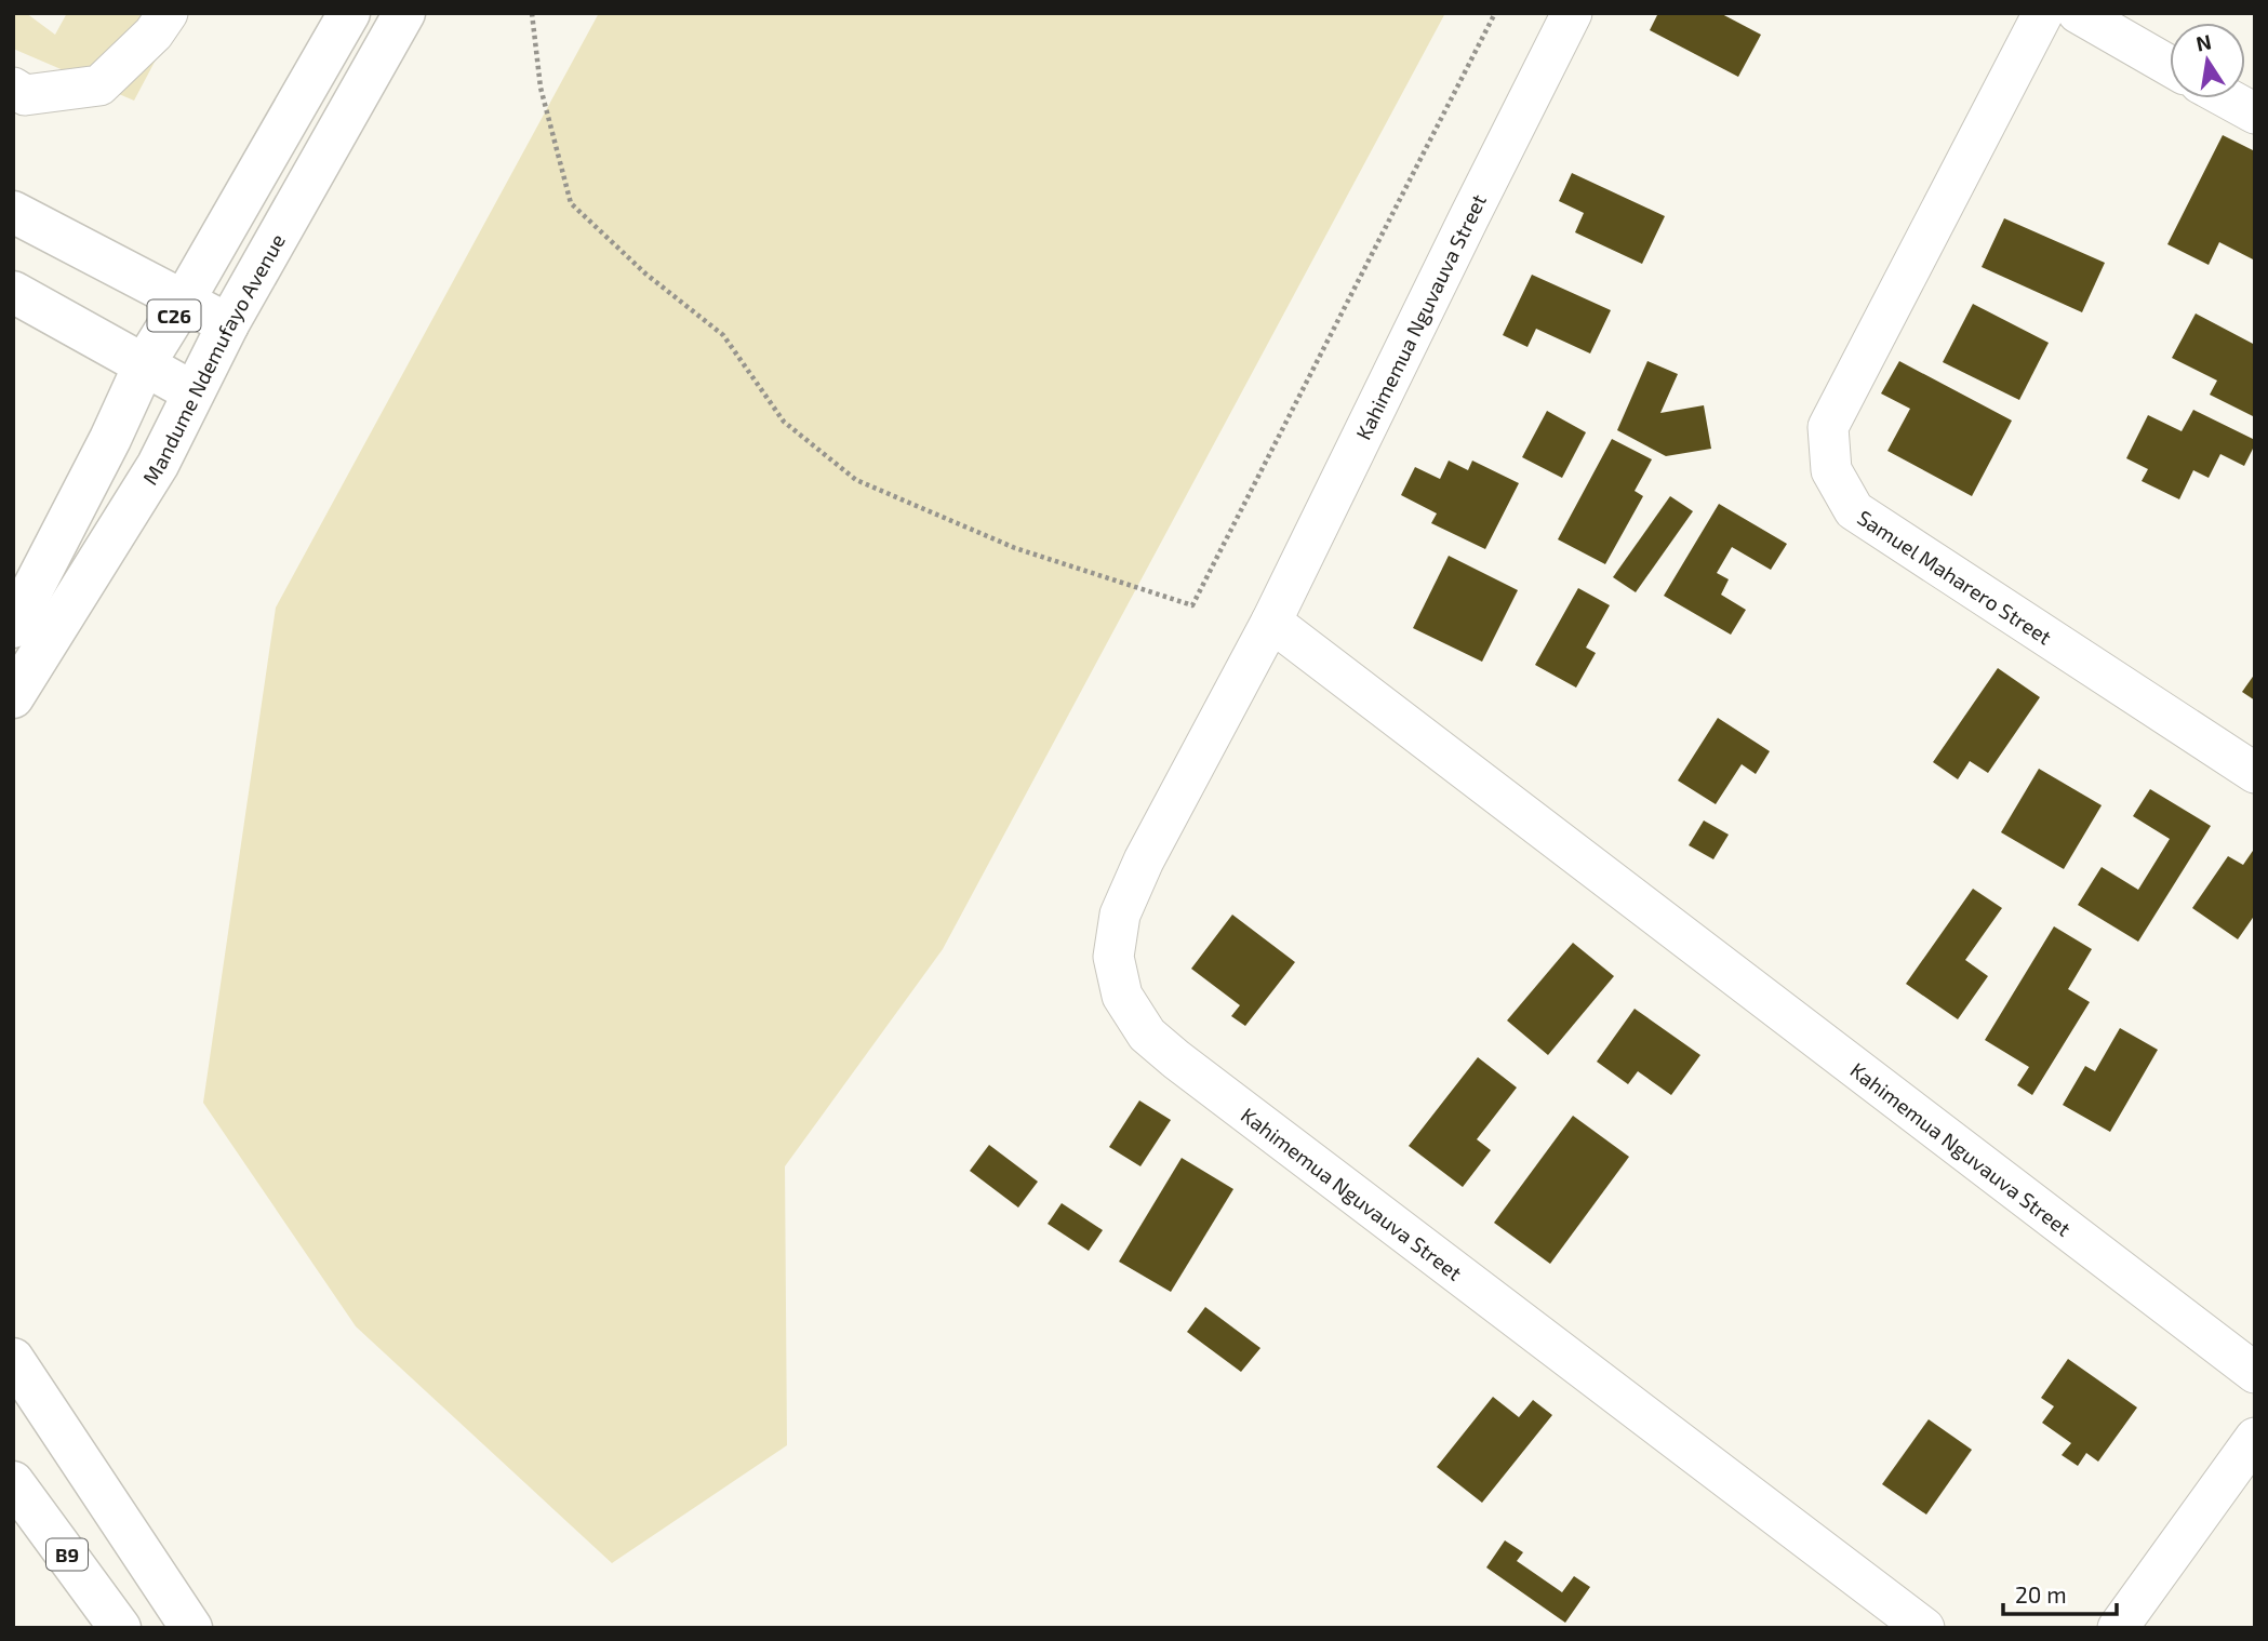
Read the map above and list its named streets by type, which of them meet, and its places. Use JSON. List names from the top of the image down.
{
  "streets": {
    "main road": ["C26", "Mandume Ndemufayo Avenue", "B9"],
    "street": ["Kahimemua Nguvauva Street", "Samuel Maharero Street"]
  },
  "scale_bar": "20 m",
  "north": "top"
}
